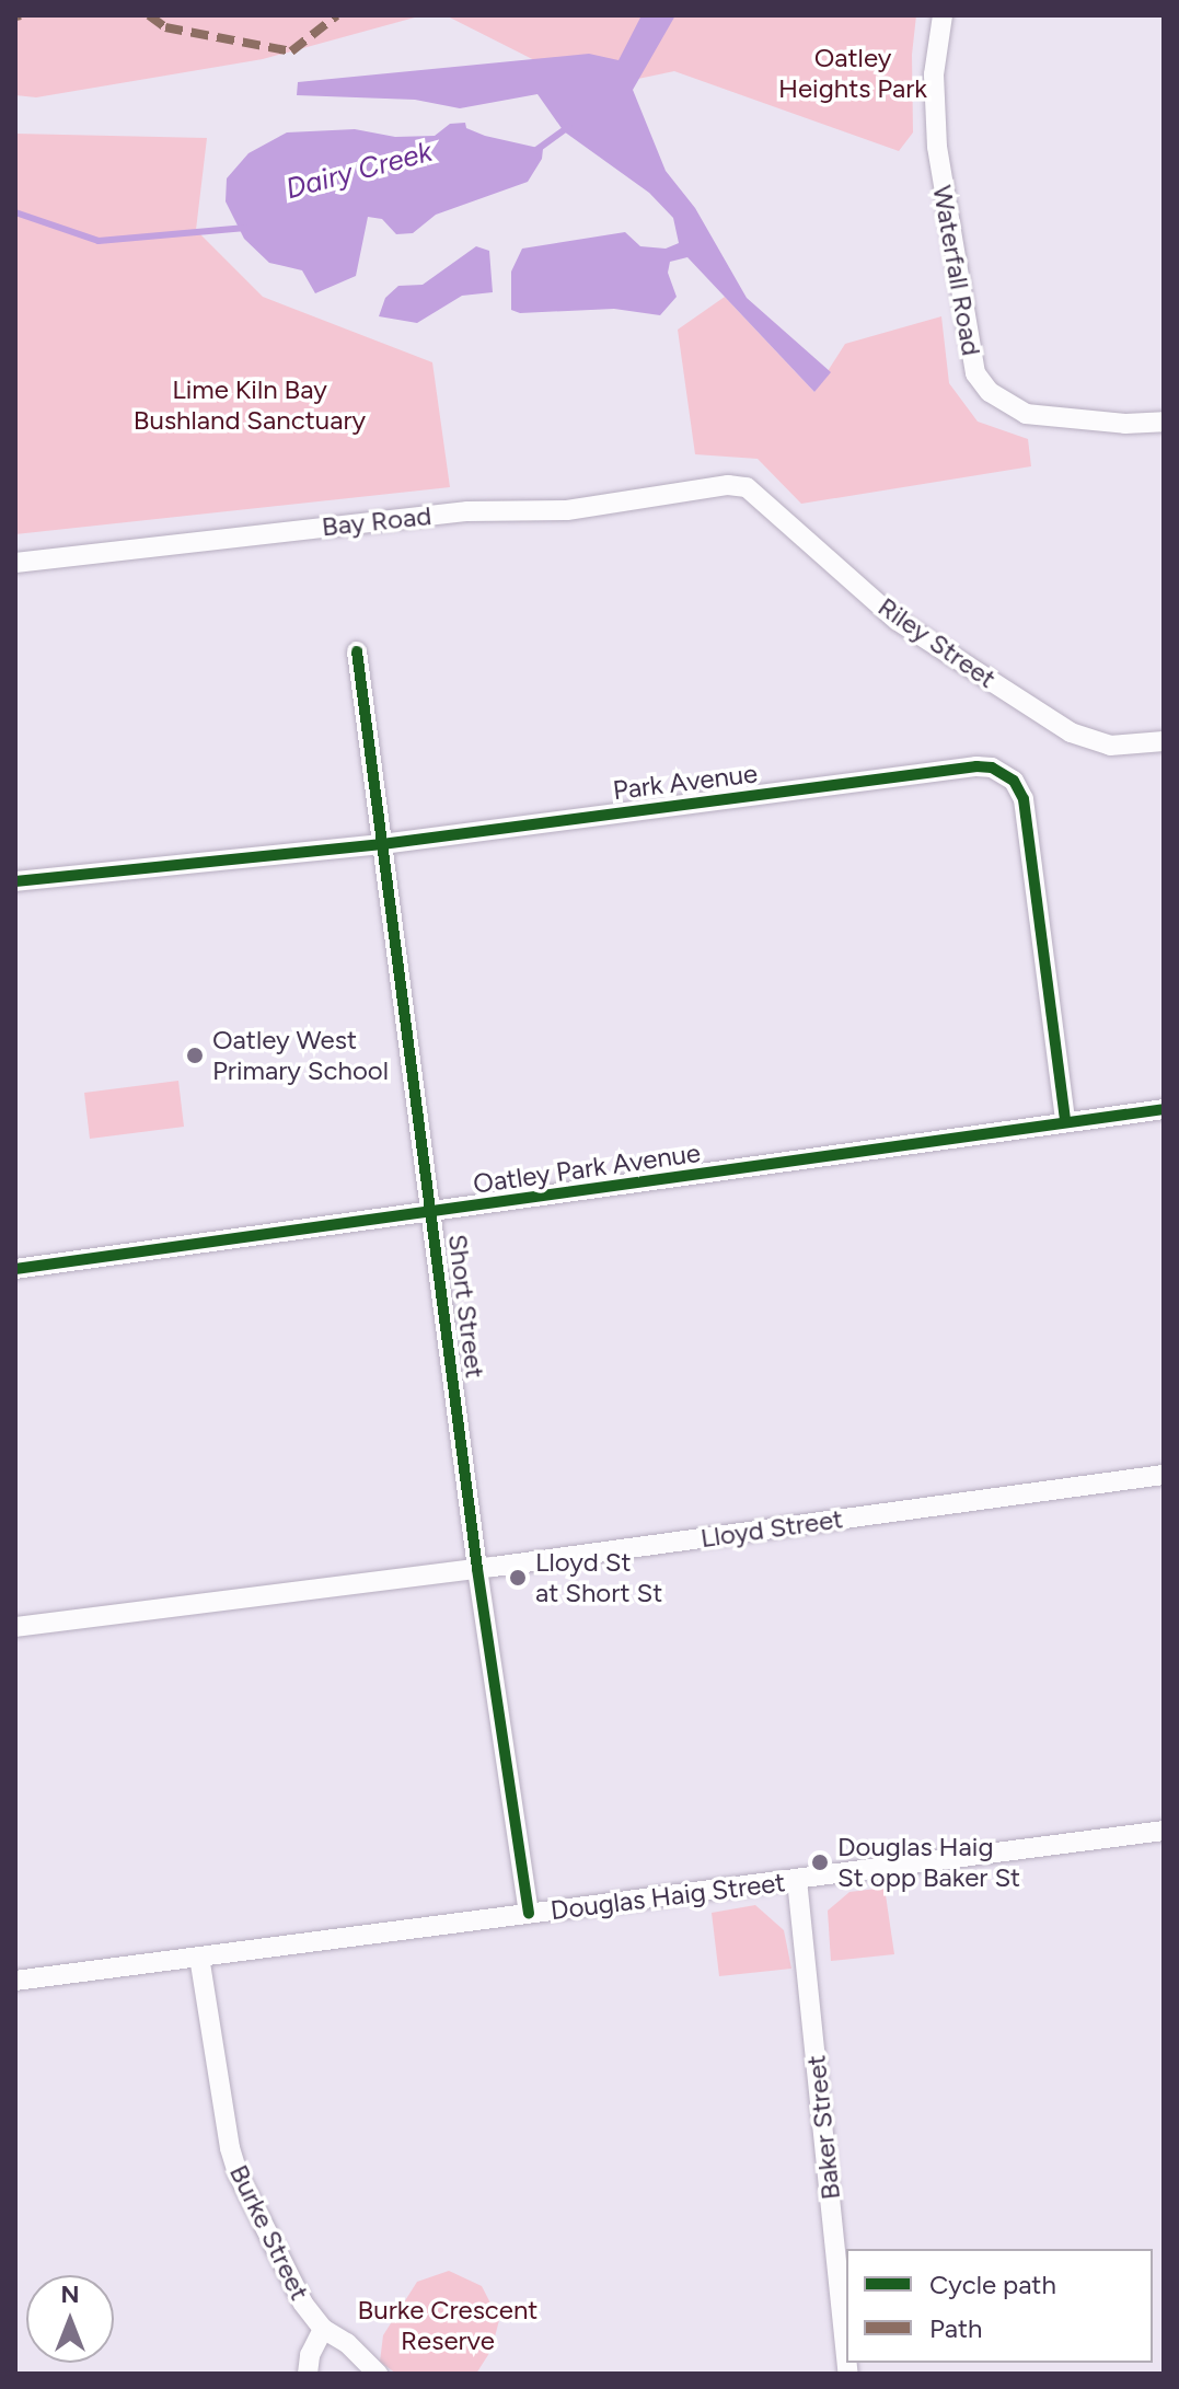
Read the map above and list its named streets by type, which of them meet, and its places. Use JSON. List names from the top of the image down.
{
  "streets": {
    "street": [
      "Waterfall Road",
      "Bay Road",
      "Riley Street",
      "Park Avenue",
      "Oatley Park Avenue",
      "Short Street",
      "Lloyd Street",
      "Douglas Haig Street",
      "Baker Street",
      "Burke Street"
    ]
  },
  "crossings": [
    ["Bay Road", "Riley Street"],
    ["Park Avenue", "Oatley Park Avenue"],
    ["Park Avenue", "Short Street"],
    ["Oatley Park Avenue", "Short Street"],
    ["Short Street", "Lloyd Street"],
    ["Short Street", "Douglas Haig Street"],
    ["Douglas Haig Street", "Baker Street"],
    ["Douglas Haig Street", "Burke Street"]
  ],
  "water": ["Dairy Creek"],
  "parks": ["Oatley Heights Park", "Lime Kiln Bay Bushland Sanctuary", "Burke Crescent Reserve"],
  "places": ["Oatley West Primary School", "Lloyd St at Short St", "Douglas Haig St opp Baker St"],
  "legend": ["Cycle path", "Path"],
  "north": "top"
}
